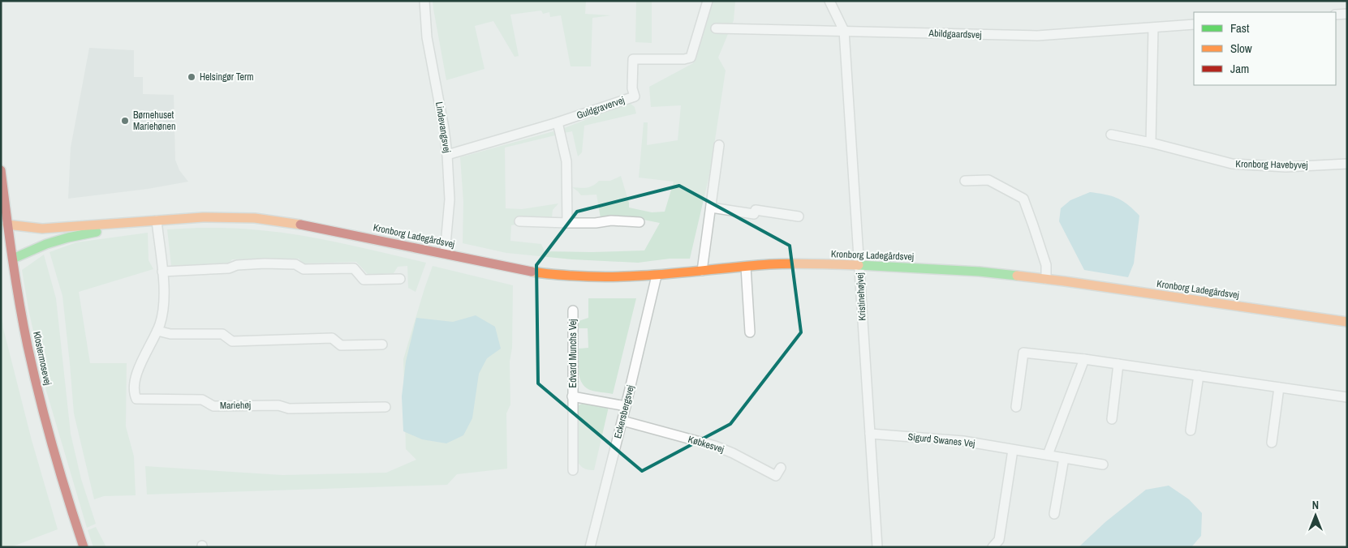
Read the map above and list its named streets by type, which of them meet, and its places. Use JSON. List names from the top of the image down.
{
  "streets": {
    "street": [
      "Abildgaardsvej",
      "Guldgravervej",
      "Lindevangsvej",
      "Kronborg Havebyvej",
      "Kronborg Ladegårdsvej",
      "Kristinehøjvej",
      "Edvard Munchs Vej",
      "Klostermosevej",
      "Mariehøj",
      "Eckersbergsvej",
      "Sigurd Swanes Vej",
      "Købkesvej"
    ]
  },
  "crossings": [
    ["Abildgaardsvej", "Kristinehøjvej"],
    ["Guldgravervej", "Lindevangsvej"],
    ["Lindevangsvej", "Kronborg Ladegårdsvej"],
    ["Kronborg Ladegårdsvej", "Kristinehøjvej"],
    ["Kronborg Ladegårdsvej", "Klostermosevej"],
    ["Kronborg Ladegårdsvej", "Mariehøj"],
    ["Kronborg Ladegårdsvej", "Eckersbergsvej"],
    ["Kristinehøjvej", "Sigurd Swanes Vej"],
    ["Edvard Munchs Vej", "Eckersbergsvej"],
    ["Eckersbergsvej", "Købkesvej"]
  ],
  "places": ["Helsingør Term", "Børnehuset Mariehønen"],
  "legend": ["Fast", "Slow", "Jam"],
  "north": "top"
}
